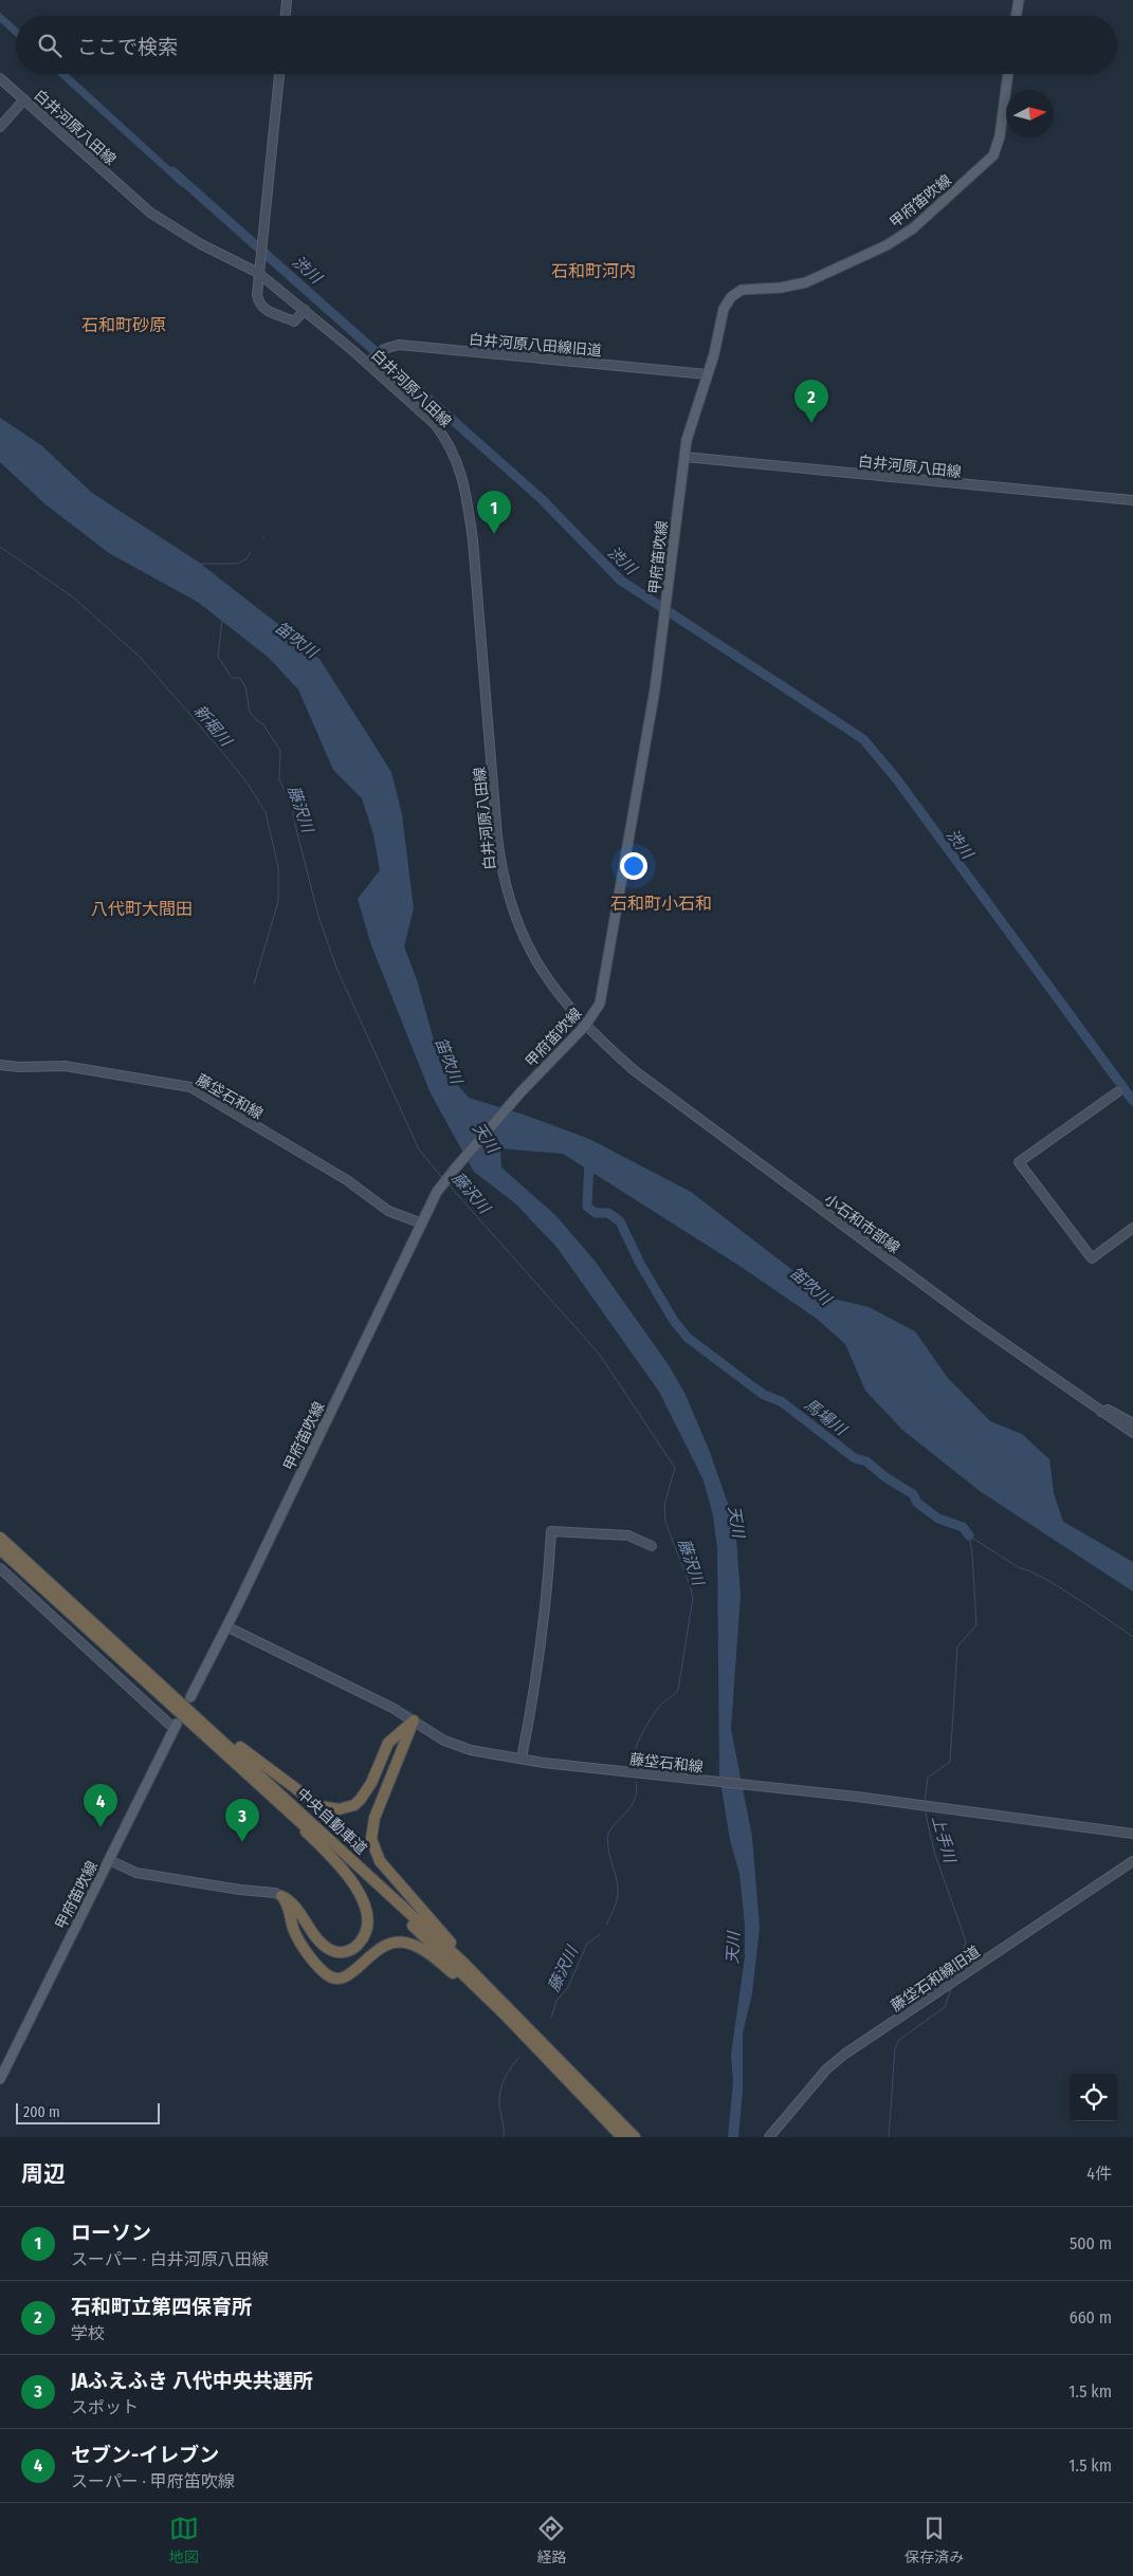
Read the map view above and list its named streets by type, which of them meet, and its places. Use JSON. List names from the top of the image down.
{
  "streets": {
    "highway": ["中央自動車道"],
    "main road": [
      "白井河原八田線",
      "甲府笛吹線",
      "白井河原八田線旧道",
      "藤垈石和線",
      "小石和市部線",
      "藤垈石和線旧道"
    ]
  },
  "crossings": [
    ["白井河原八田線", "甲府笛吹線"],
    ["白井河原八田線", "白井河原八田線旧道"],
    ["白井河原八田線", "小石和市部線"],
    ["甲府笛吹線", "白井河原八田線旧道"],
    ["甲府笛吹線", "藤垈石和線"],
    ["甲府笛吹線", "小石和市部線"]
  ],
  "districts": [
    "石和町河内",
    "石和町砂原",
    "石和町小石和",
    "八代町大間田"
  ],
  "water": [
    "渋川",
    "笛吹川",
    "新堀川",
    "藤沢川",
    "天川",
    "馬場川",
    "上手川"
  ],
  "scale_bar": "200 m",
  "north": "right",
  "page": {
    "search": "ここで検索",
    "pins": [
      "2",
      "1",
      "4",
      "3"
    ],
    "scale": "200 m",
    "heading": ["周辺", "4件"],
    "list": [
      {
        "mark": "1",
        "name": "ローソン",
        "note": "スーパー · 白井河原八田線",
        "value": "500 m"
      },
      {
        "mark": "2",
        "name": "石和町立第四保育所",
        "note": "学校",
        "value": "660 m"
      },
      {
        "mark": "3",
        "name": "JAふえふき 八代中央共選所",
        "note": "スポット",
        "value": "1.5 km"
      },
      {
        "mark": "4",
        "name": "セブン-イレブン",
        "note": "スーパー · 甲府笛吹線",
        "value": "1.5 km"
      }
    ],
    "nav": ["地図", "経路", "保存済み"]
  }
}
